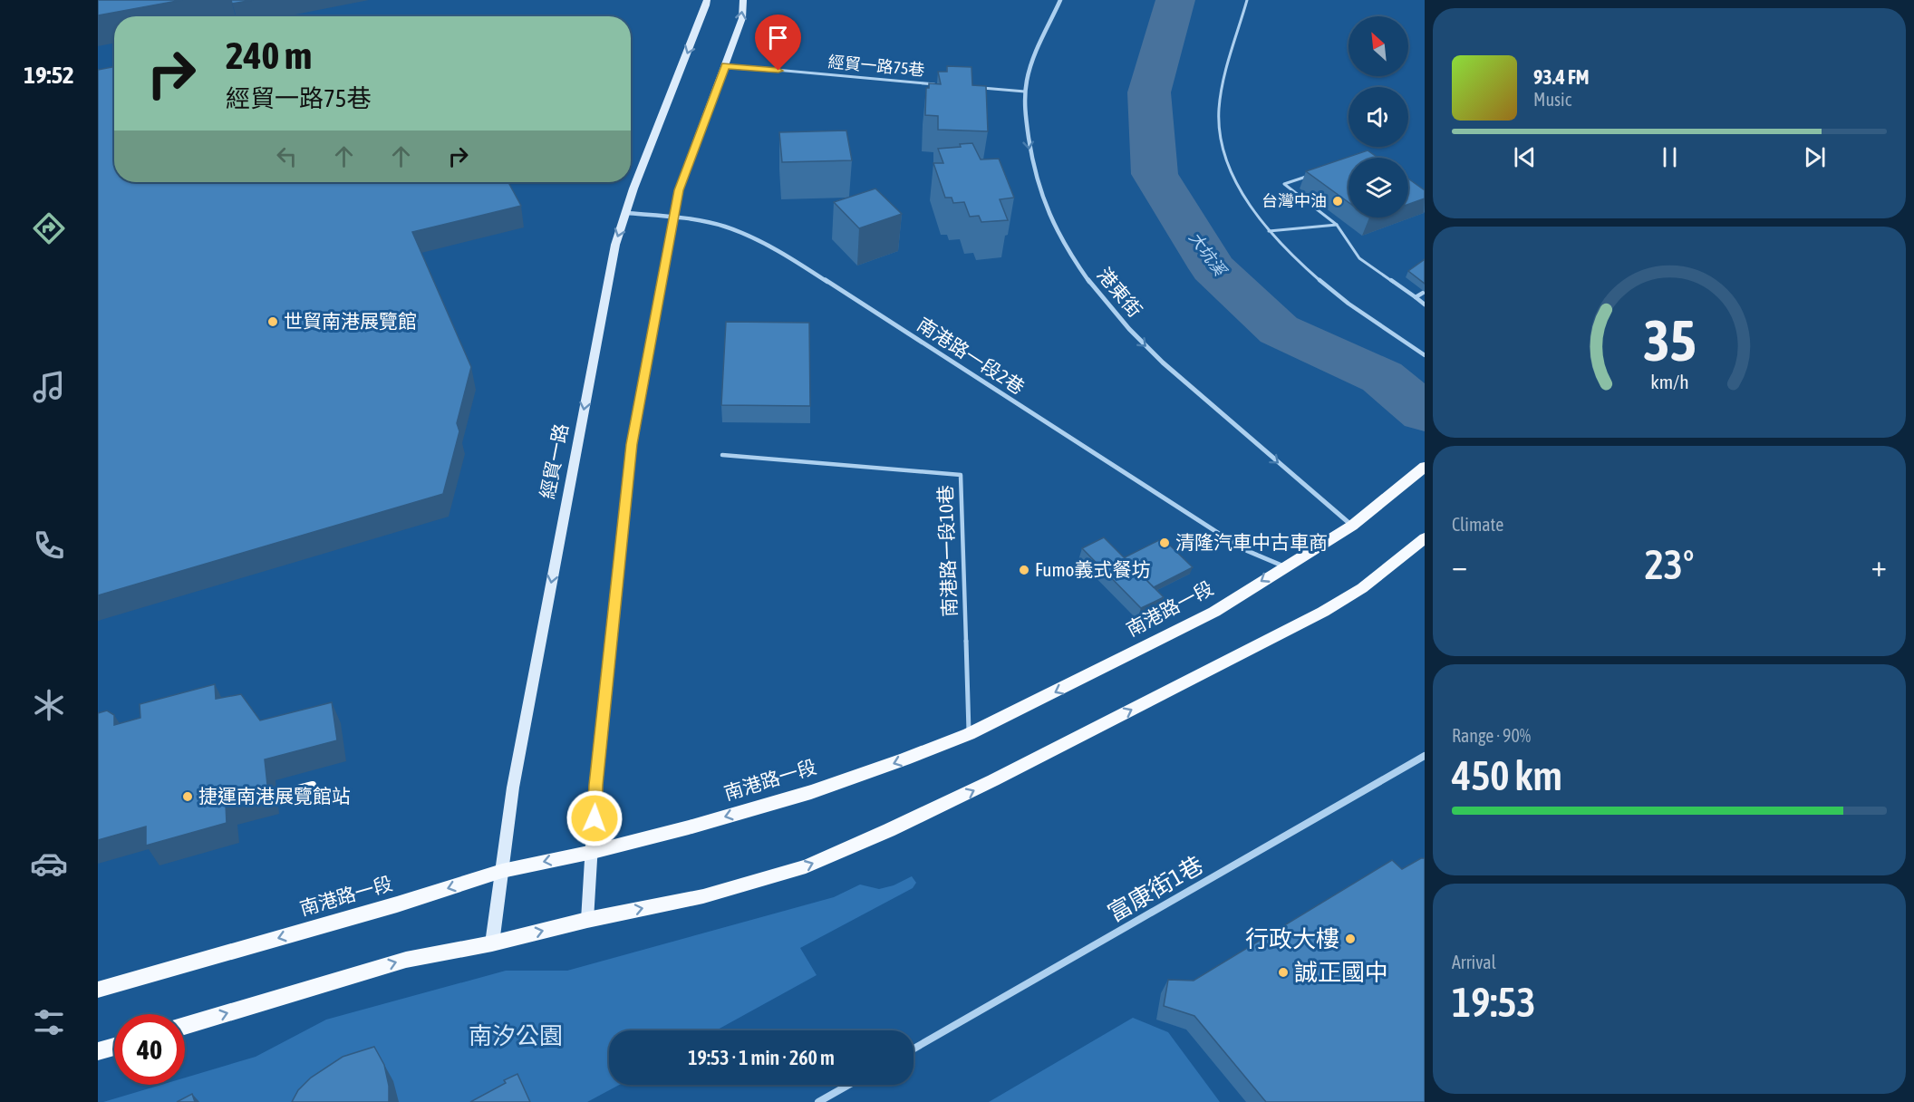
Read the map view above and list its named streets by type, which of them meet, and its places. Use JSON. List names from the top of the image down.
{
  "streets": {
    "main road": ["南港路一段"],
    "street": [
      "港東街",
      "南港路一段2巷",
      "經貿一路",
      "富康街1巷"
    ],
    "lane": ["經貿一路75巷", "南港路一段10巷"]
  },
  "crossings": [
    ["港東街", "南港路一段"],
    ["南港路一段2巷", "經貿一路"],
    ["南港路一段2巷", "南港路一段"],
    ["經貿一路", "南港路一段"],
    ["南港路一段10巷", "南港路一段"]
  ],
  "one_way": ["港東街"],
  "water": ["大坑溪"],
  "parks": ["南汐公園"],
  "places": [
    "台灣中油",
    "世貿南港展覽館",
    "清隆汽車中古車商",
    "Fumo義式餐坊",
    "捷運南港展覽館站",
    "行政大樓",
    "誠正國中"
  ],
  "north": "top left",
  "page": {
    "tabs": "19:52",
    "turn": ["240 m", "經貿一路75巷"],
    "song": ["93.4 FM", "Music"],
    "tile": [
      "Climate",
      ["Range · 90%", "450 km"],
      ["Arrival", "19:53"]
    ],
    "heat": ["−", "23°", "+"],
    "limit": "40",
    "trip": "19:53 · 1 min · 260 m",
    "gauge": ["35", "km/h"]
  }
}
